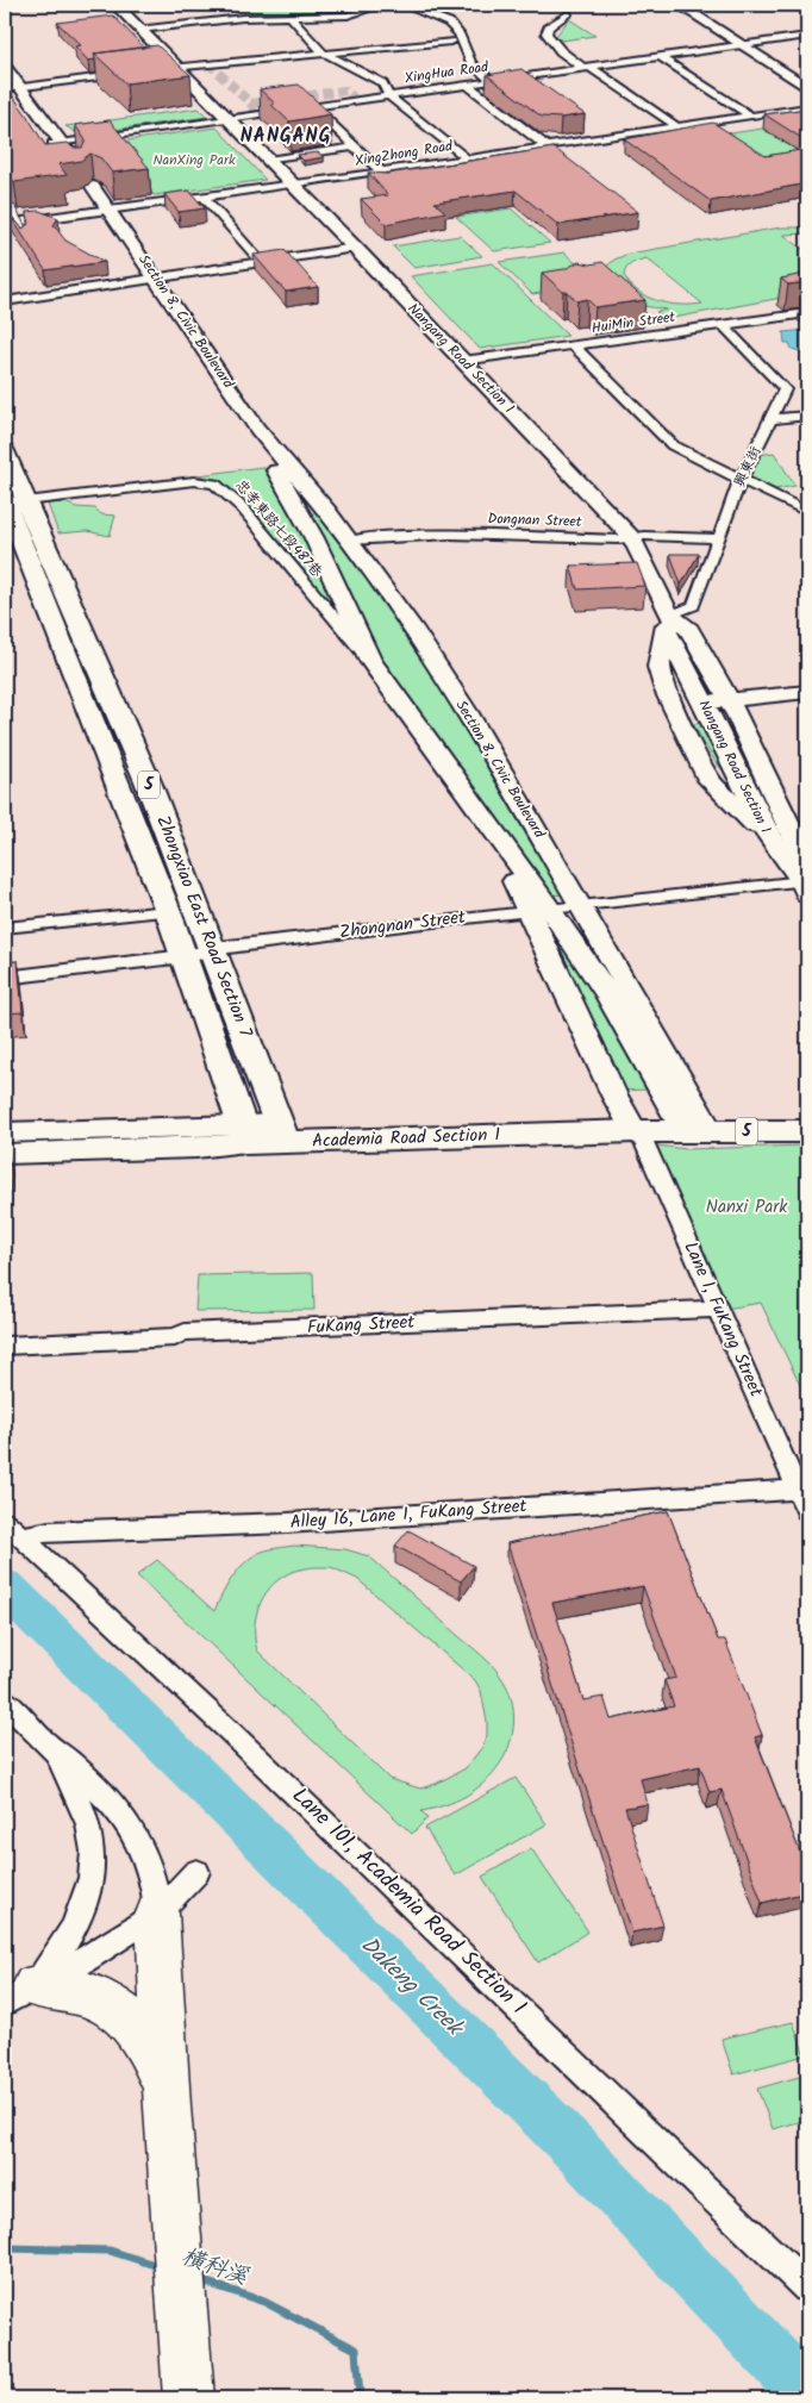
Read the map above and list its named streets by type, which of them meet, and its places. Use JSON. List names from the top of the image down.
{
  "streets": {
    "main road": ["5", "Zhongxiao East Road Section 7", "Academia Road Section 1"],
    "street": [
      "XingHua Road",
      "XingZhong Road",
      "Section 8, Civic Boulevard",
      "HuiMin Street",
      "Nangang Road Section 1",
      "興東街",
      "Dongnan Street",
      "忠孝東路七段487巷",
      "Zhongnan Street",
      "Lane 1, FuKang Street",
      "FuKang Street",
      "Alley 16, Lane 1, FuKang Street",
      "Lane 101, Academia Road Section 1"
    ]
  },
  "crossings": [
    ["XingHua Road", "Nangang Road Section 1"],
    ["XingZhong Road", "Section 8, Civic Boulevard"],
    ["XingZhong Road", "Nangang Road Section 1"],
    ["Section 8, Civic Boulevard", "Dongnan Street"],
    ["Section 8, Civic Boulevard", "忠孝東路七段487巷"],
    ["Section 8, Civic Boulevard", "Zhongnan Street"],
    ["Section 8, Civic Boulevard", "Academia Road Section 1"],
    ["HuiMin Street", "Nangang Road Section 1"],
    ["HuiMin Street", "興東街"],
    ["Nangang Road Section 1", "興東街"],
    ["Nangang Road Section 1", "Dongnan Street"],
    ["Nangang Road Section 1", "Zhongnan Street"],
    ["興東街", "Dongnan Street"],
    ["忠孝東路七段487巷", "Zhongxiao East Road Section 7"],
    ["Zhongnan Street", "Zhongxiao East Road Section 7"],
    ["Zhongxiao East Road Section 7", "Academia Road Section 1"],
    ["Academia Road Section 1", "Lane 1, FuKang Street"],
    ["Lane 1, FuKang Street", "FuKang Street"],
    ["Lane 1, FuKang Street", "Alley 16, Lane 1, FuKang Street"],
    ["Alley 16, Lane 1, FuKang Street", "Lane 101, Academia Road Section 1"]
  ],
  "districts": ["NANGANG"],
  "water": ["Dakeng Creek", "橫科溪"],
  "parks": ["NanXing Park", "Nanxi Park"]
}
